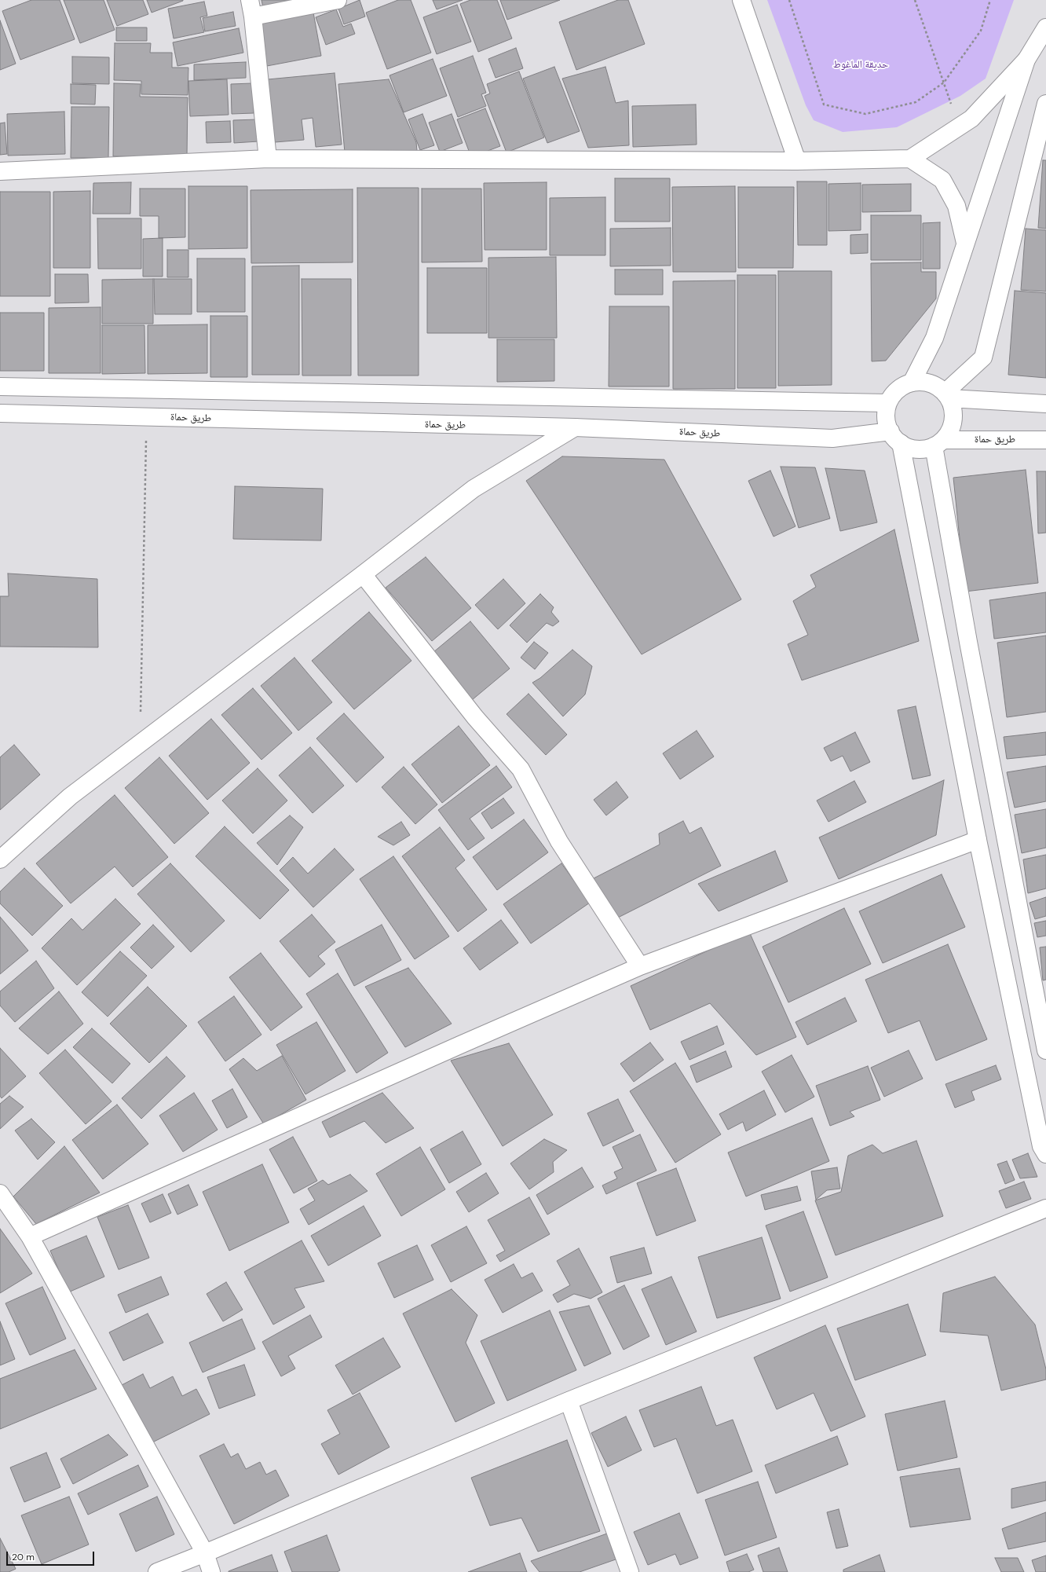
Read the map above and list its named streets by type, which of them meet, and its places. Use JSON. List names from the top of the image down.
{
  "streets": {
    "street": ["طريق حماة"]
  },
  "parks": ["حديقة الماغوط"],
  "scale_bar": "20 m"
}
